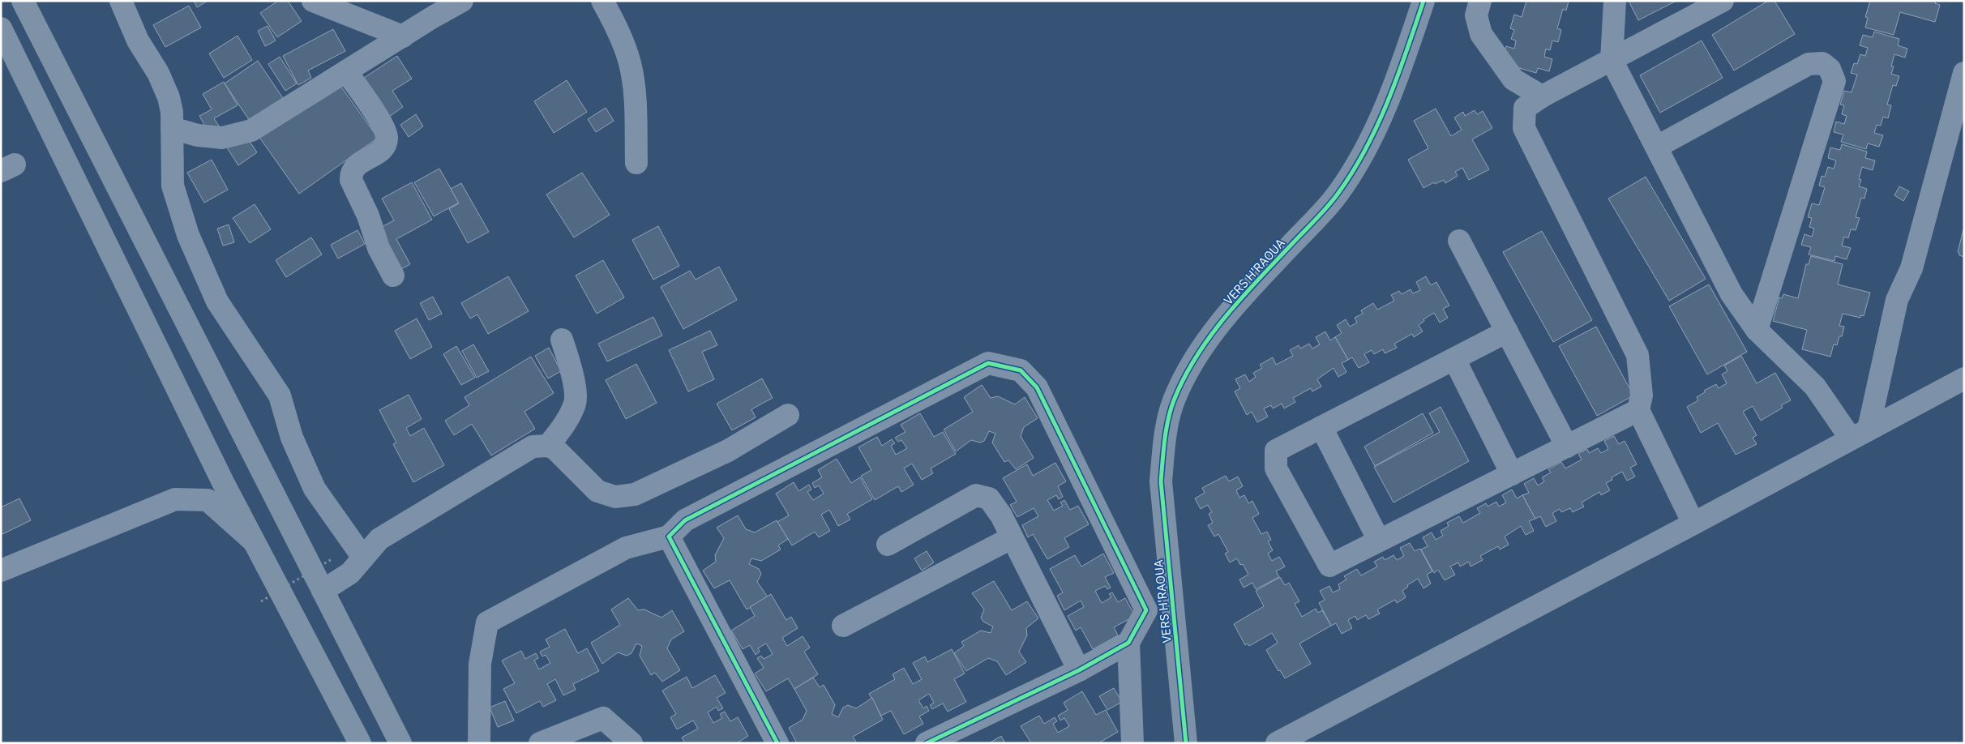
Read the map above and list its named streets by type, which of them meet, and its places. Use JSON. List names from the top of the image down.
{
  "streets": {
    "street": ["VERS H'RAOUA"]
  }
}
